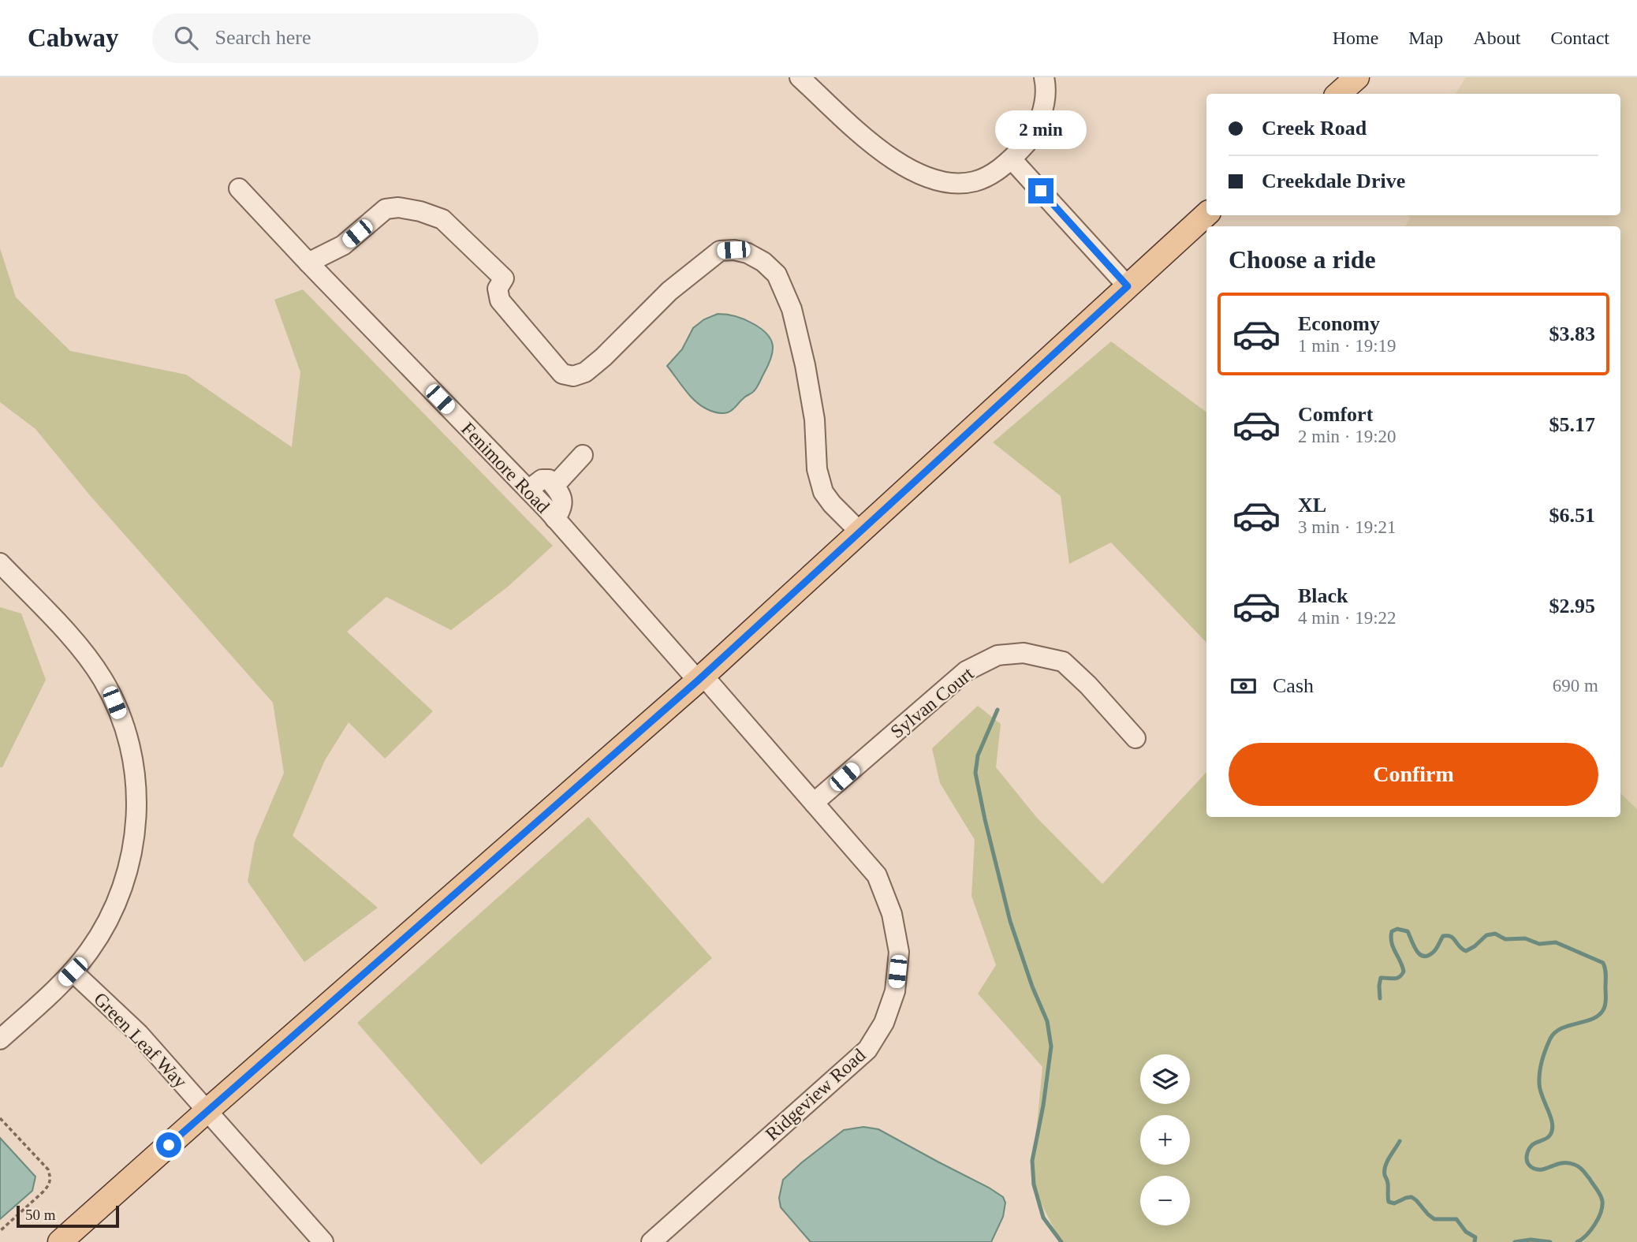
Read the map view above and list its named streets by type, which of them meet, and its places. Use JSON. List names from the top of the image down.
{
  "streets": {
    "street": [
      "Fenimore Road",
      "Sylvan Court",
      "Green Leaf Way",
      "Ridgeview Road"
    ]
  },
  "crossings": [
    ["Fenimore Road", "Ridgeview Road"],
    ["Sylvan Court", "Ridgeview Road"]
  ],
  "scale_bar": "50 m",
  "page": {
    "header": "Cabway",
    "search": "Search here",
    "nav": [
      "Home",
      "Map",
      "About",
      "Contact"
    ],
    "banner": ["Creek Road", "Creekdale Drive"],
    "bubble": "2 min",
    "heading": "Choose a ride",
    "list": [
      {
        "name": "Economy",
        "note": "1 min · 19:19",
        "value": "$3.83"
      },
      {
        "name": "Comfort",
        "note": "2 min · 19:20",
        "value": "$5.17"
      },
      {
        "name": "XL",
        "note": "3 min · 19:21",
        "value": "$6.51"
      },
      {
        "name": "Black",
        "note": "4 min · 19:22",
        "value": "$2.95"
      }
    ],
    "pay": ["Cash", "690 m"],
    "buttons": "Confirm",
    "map_buttons": ["+", "−"],
    "scale": "50 m"
  }
}
